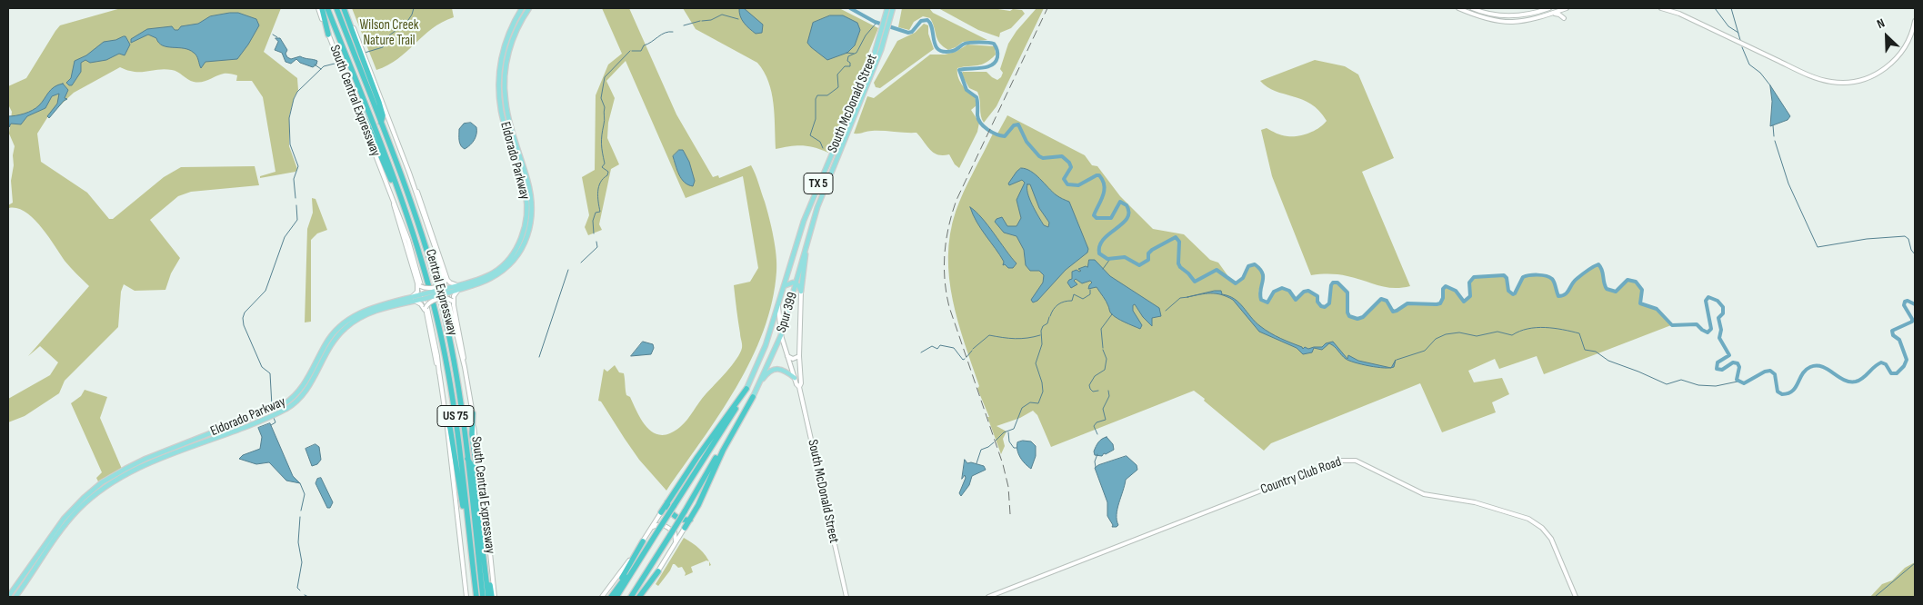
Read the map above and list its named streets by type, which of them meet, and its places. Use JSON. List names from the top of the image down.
{
  "streets": {
    "highway": ["Central Expressway", "US 75"],
    "main road": [
      "South Central Expressway",
      "South McDonald Street",
      "Eldorado Parkway",
      "TX 5",
      "Spur 399",
      "Country Club Road"
    ]
  },
  "crossings": [
    ["South McDonald Street", "TX 5"],
    ["South McDonald Street", "Spur 399"],
    ["TX 5", "Spur 399"]
  ],
  "parks": ["Wilson Creek Nature Trail"],
  "north": "top left"
}
